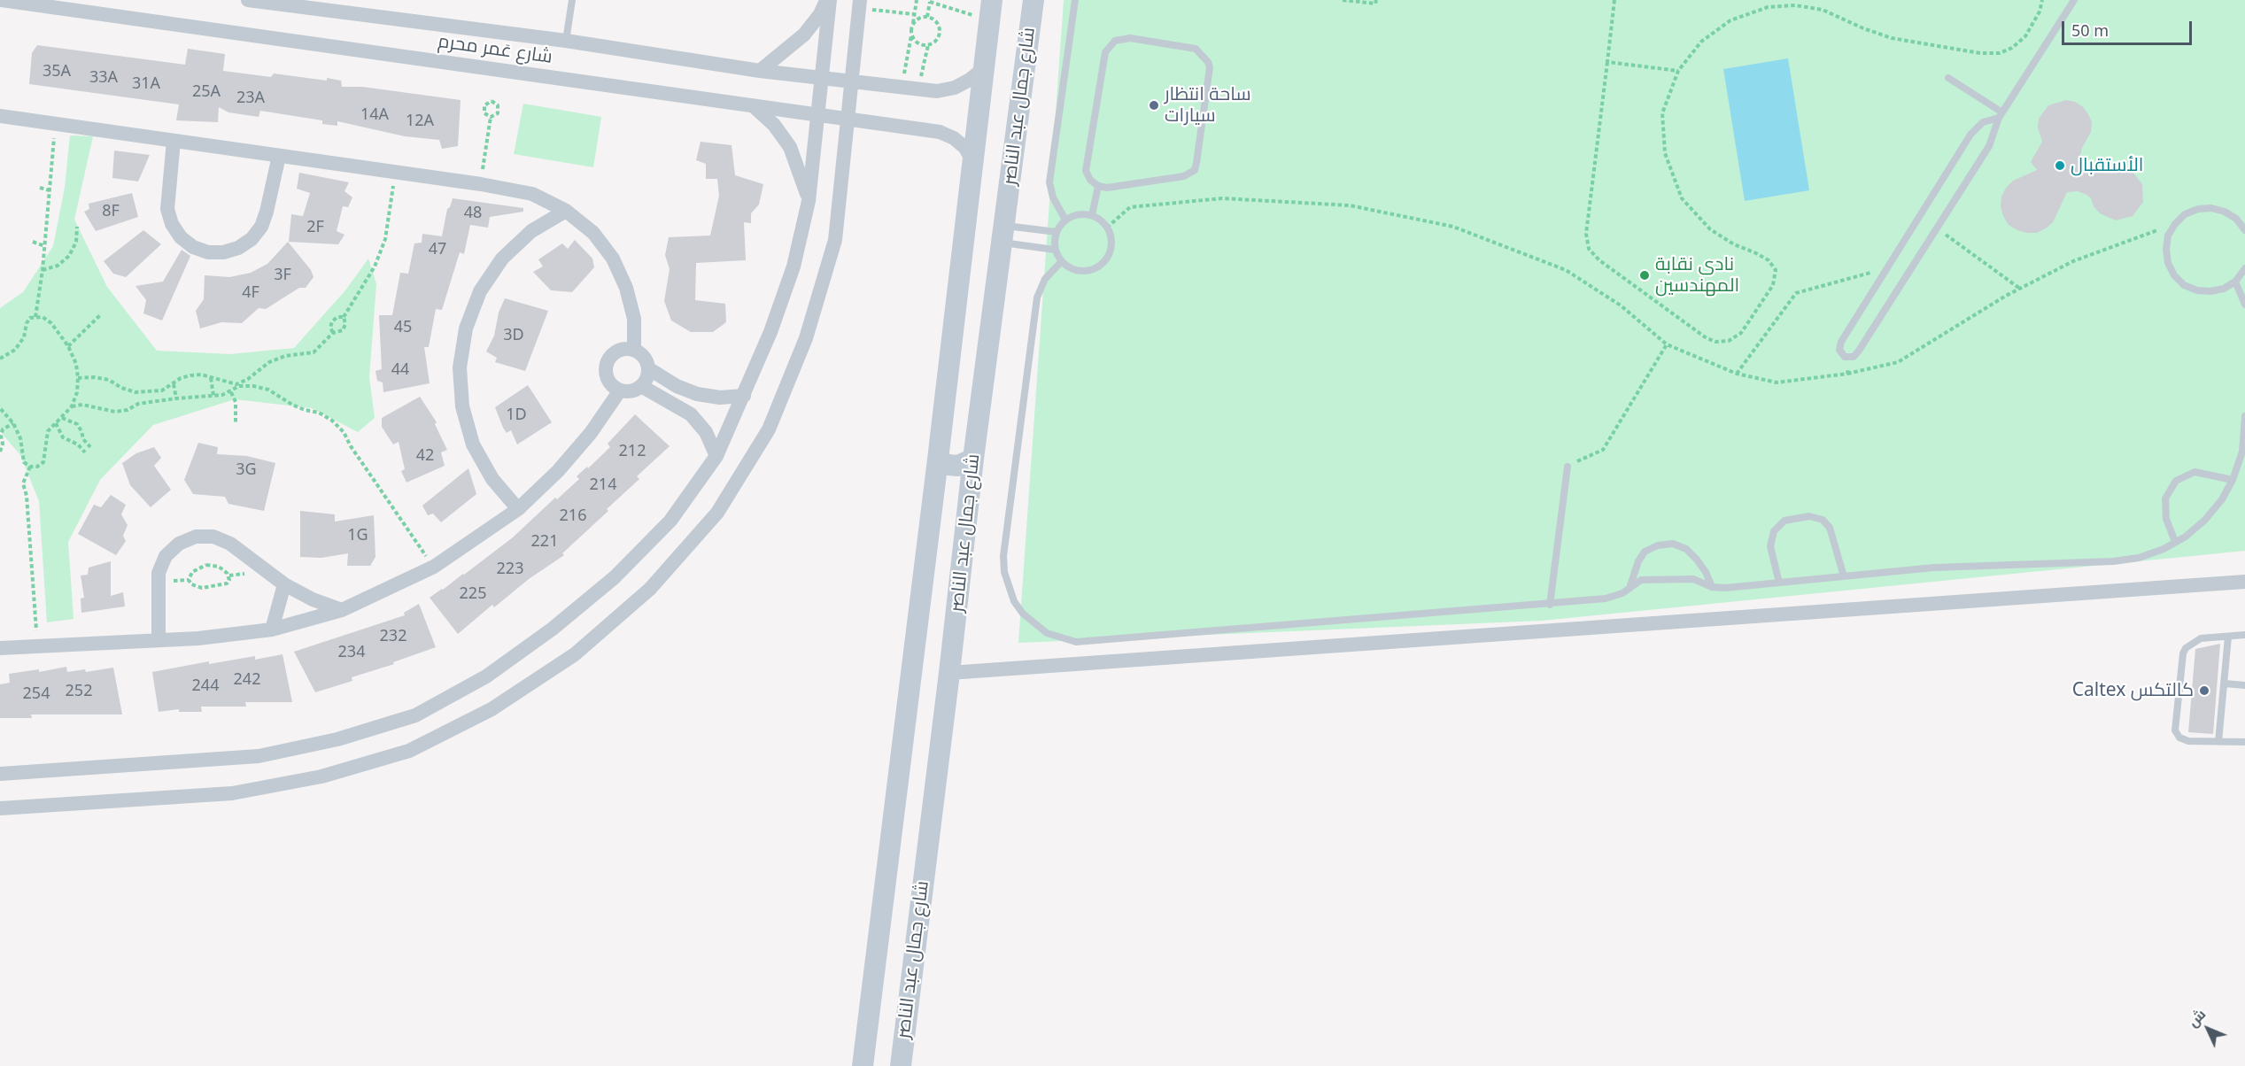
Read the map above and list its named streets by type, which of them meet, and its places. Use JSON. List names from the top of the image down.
{
  "streets": {
    "main road": ["شارع جمال عبد الناصر"],
    "street": ["شارع عَمر محرم"]
  },
  "crossings": [
    ["شارع عَمر محرم", "شارع جمال عبد الناصر"]
  ],
  "places": [
    "ساحة انتظار سيارات",
    "الأستقبال",
    "نادى نقابة المهندسين",
    "Caltex كالتكس"
  ],
  "house_numbers": [
    "35A",
    "33A",
    "31A",
    "25A",
    "23A",
    "14A",
    "12A",
    "8F",
    "48",
    "2F",
    "47",
    "3F",
    "4F",
    "45",
    "3D",
    "44",
    "1D",
    "212",
    "42",
    "3G",
    "214",
    "216",
    "1G",
    "221",
    "223",
    "225",
    "232",
    "234",
    "242",
    "244",
    "252",
    "254"
  ],
  "scale_bar": "50 m",
  "north": "top left"
}
